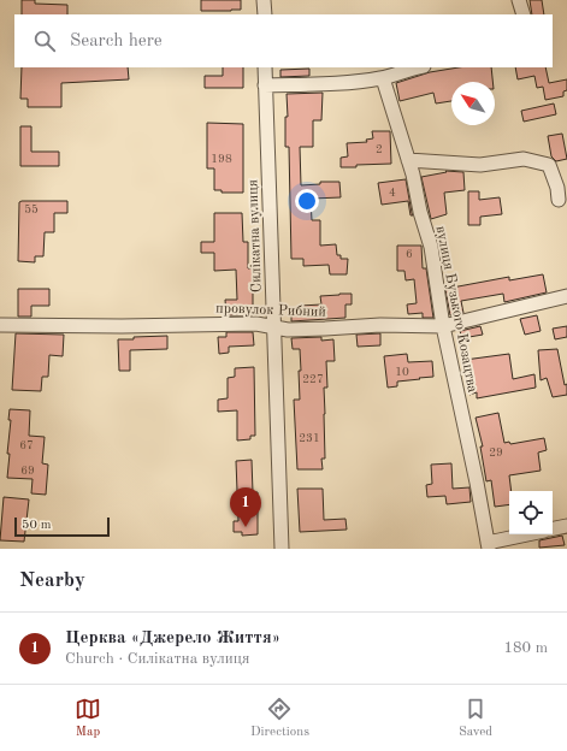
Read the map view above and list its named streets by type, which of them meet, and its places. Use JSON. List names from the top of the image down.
{
  "streets": {
    "street": ["Силікатна вулиця", "вулиця Бузького Козацтва", "провулок Рибний"]
  },
  "crossings": [
    ["Силікатна вулиця", "провулок Рибний"],
    ["вулиця Бузького Козацтва", "провулок Рибний"]
  ],
  "house_numbers": [
    "2",
    "198",
    "4",
    "55",
    "6",
    "10",
    "227",
    "231",
    "67",
    "29",
    "69"
  ],
  "scale_bar": "50 m",
  "north": "top left",
  "page": {
    "search": "Search here",
    "pins": "1",
    "scale": "50 m",
    "heading": "Nearby",
    "list": [
      {
        "mark": "1",
        "name": "Церква «Джерело Життя»",
        "note": "Church · Силікатна вулиця",
        "value": "180 m"
      }
    ],
    "nav": ["Map", "Directions", "Saved"]
  }
}
